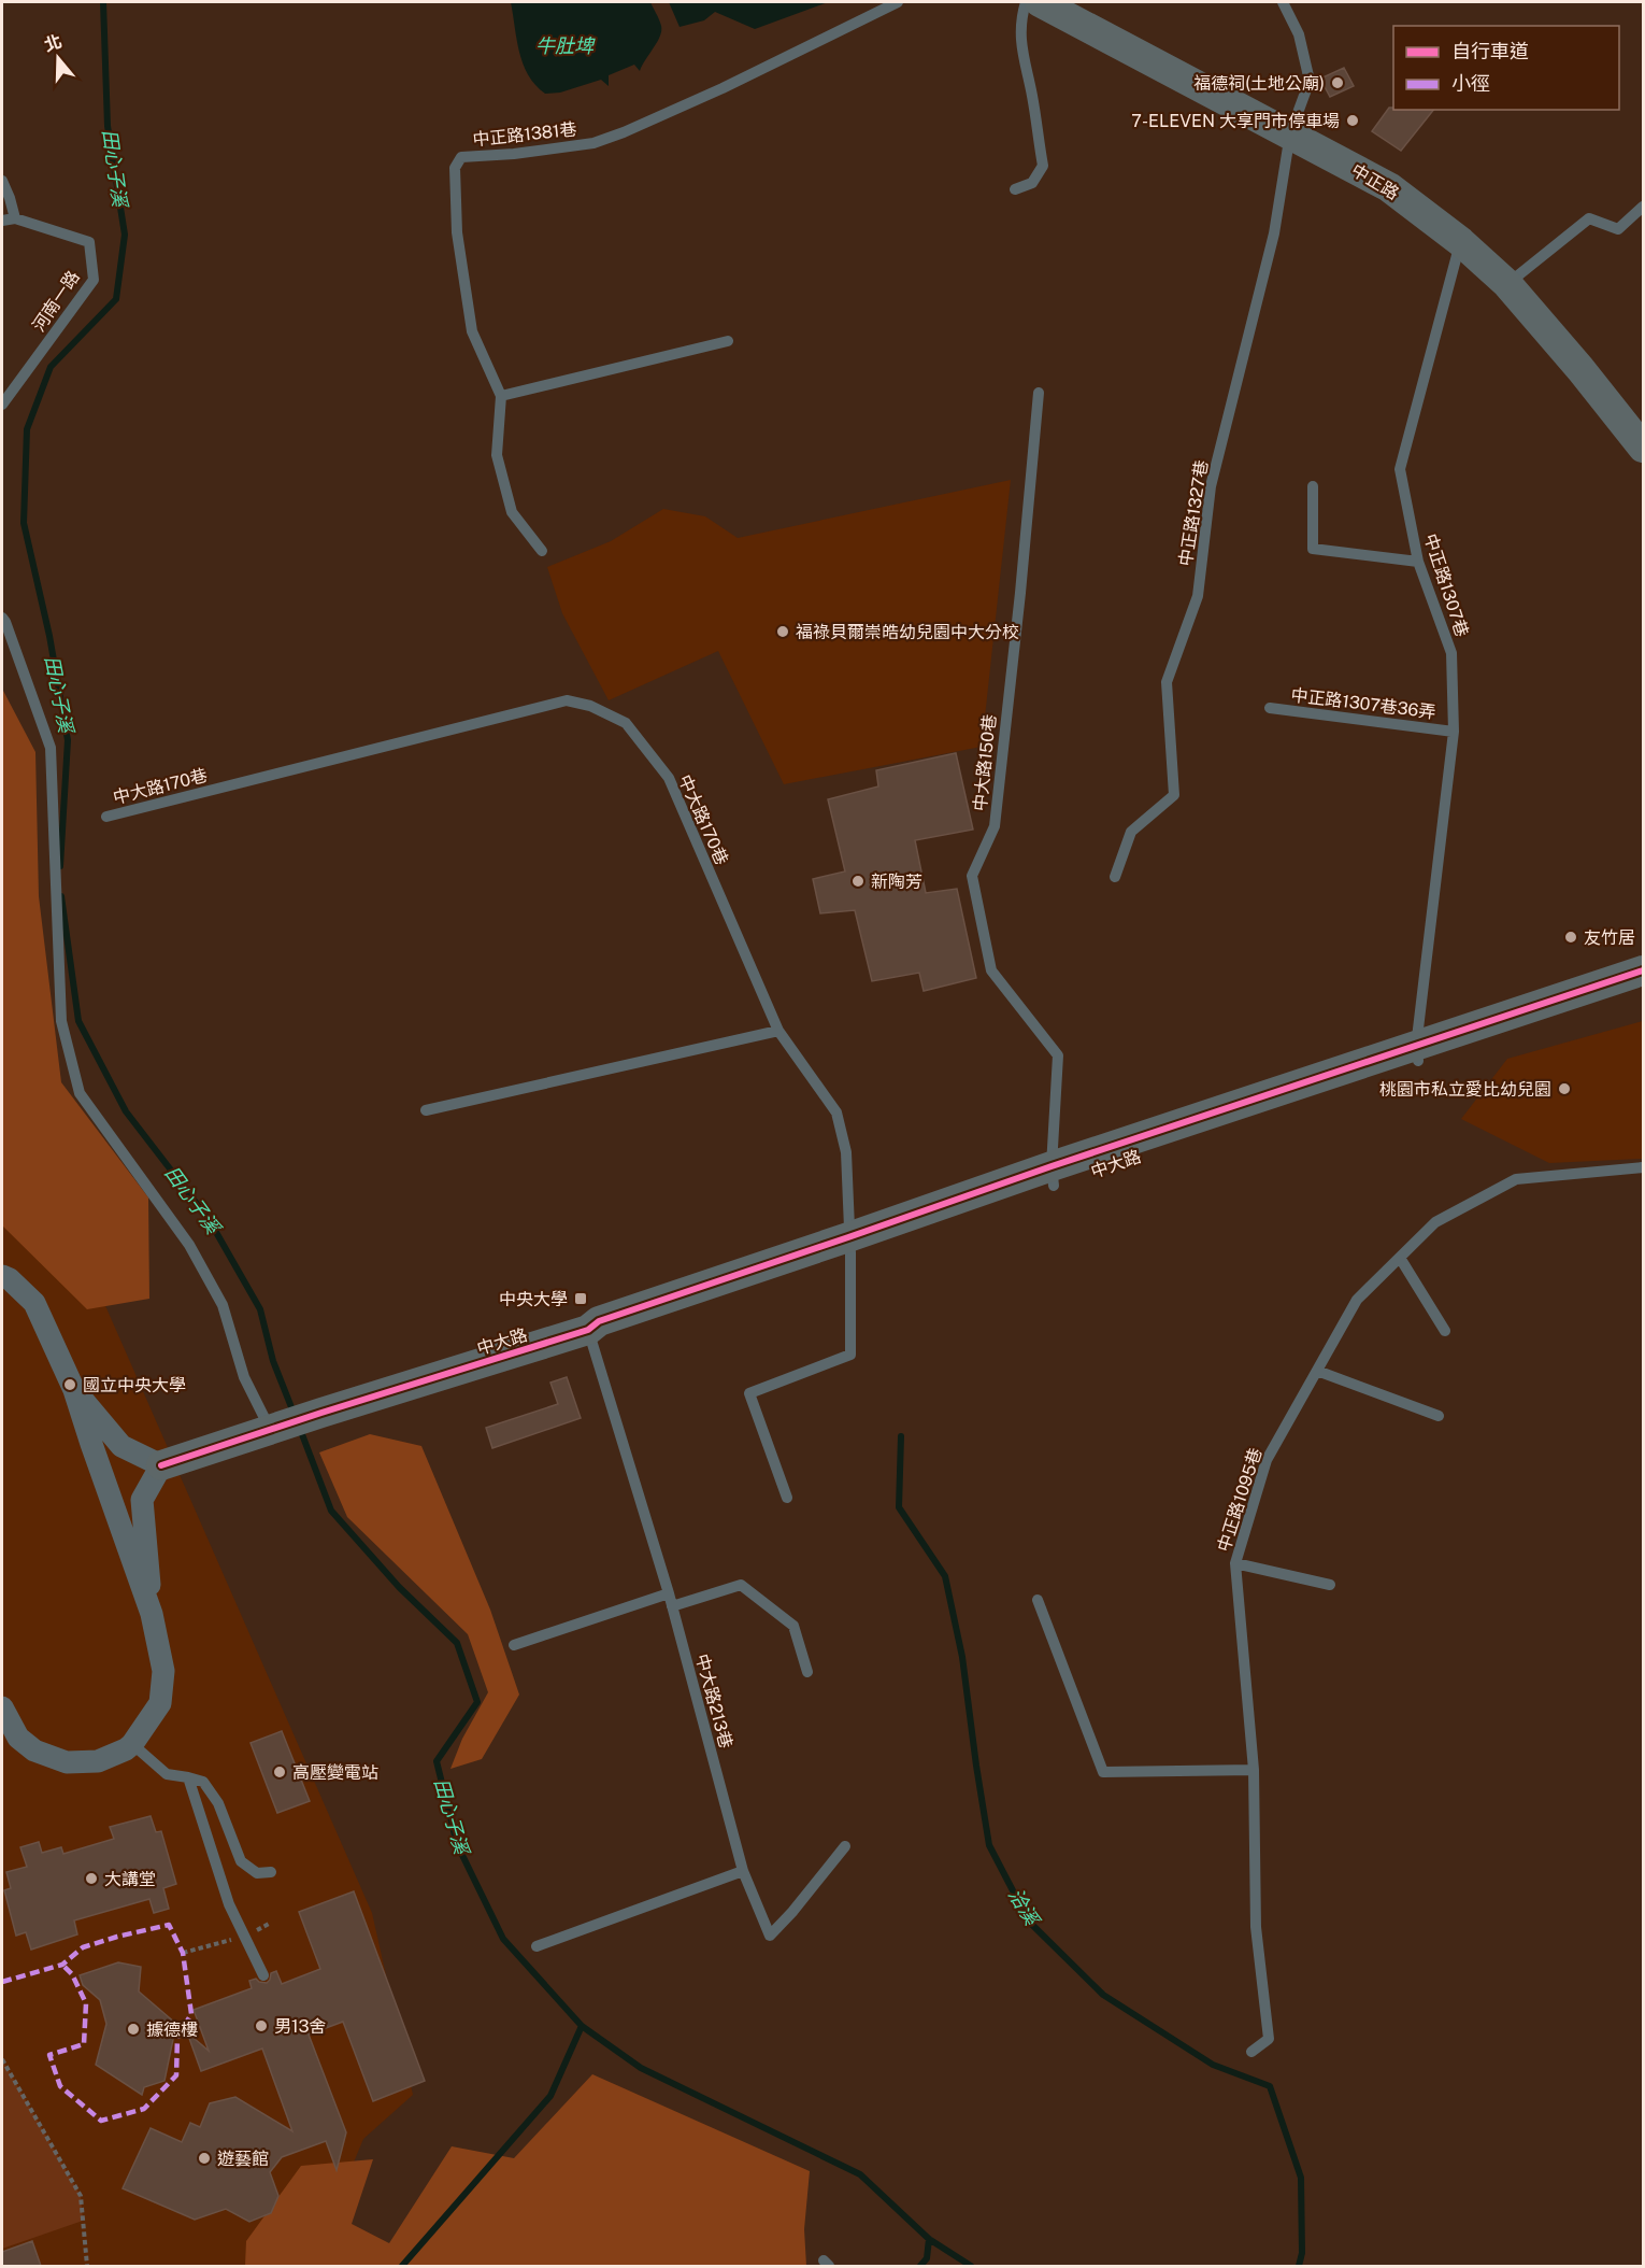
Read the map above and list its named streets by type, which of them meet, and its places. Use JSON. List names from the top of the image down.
{
  "streets": {
    "street": ["中正路", "中大路"],
    "lane": [
      "中正路1381巷",
      "河南一路",
      "中正路1327巷",
      "中正路1307巷",
      "中正路1307巷36弄",
      "中大路150巷",
      "中大路170巷",
      "中正路1095巷",
      "中大路213巷"
    ]
  },
  "crossings": [
    ["中正路", "中正路1327巷"],
    ["中正路", "中正路1307巷"],
    ["中正路1307巷", "中正路1307巷36弄"],
    ["中正路1307巷", "中大路"],
    ["中大路150巷", "中大路"],
    ["中大路170巷", "中大路"],
    ["中大路", "中大路213巷"]
  ],
  "water": ["牛肚埤", "田心子溪", "洽溪"],
  "places": {
    "other": [
      "福德祠(土地公廟)",
      "7-ELEVEN 大享門市停車場",
      "福祿貝爾崇皓幼兒園中大分校",
      "新陶芳",
      "友竹居",
      "桃園市私立愛比幼兒園",
      "國立中央大學",
      "高壓變電站",
      "大講堂",
      "男13舍",
      "據德樓",
      "遊藝館"
    ],
    "transit": ["中央大學"]
  },
  "legend": ["自行車道", "小徑"],
  "north": "top"
}
